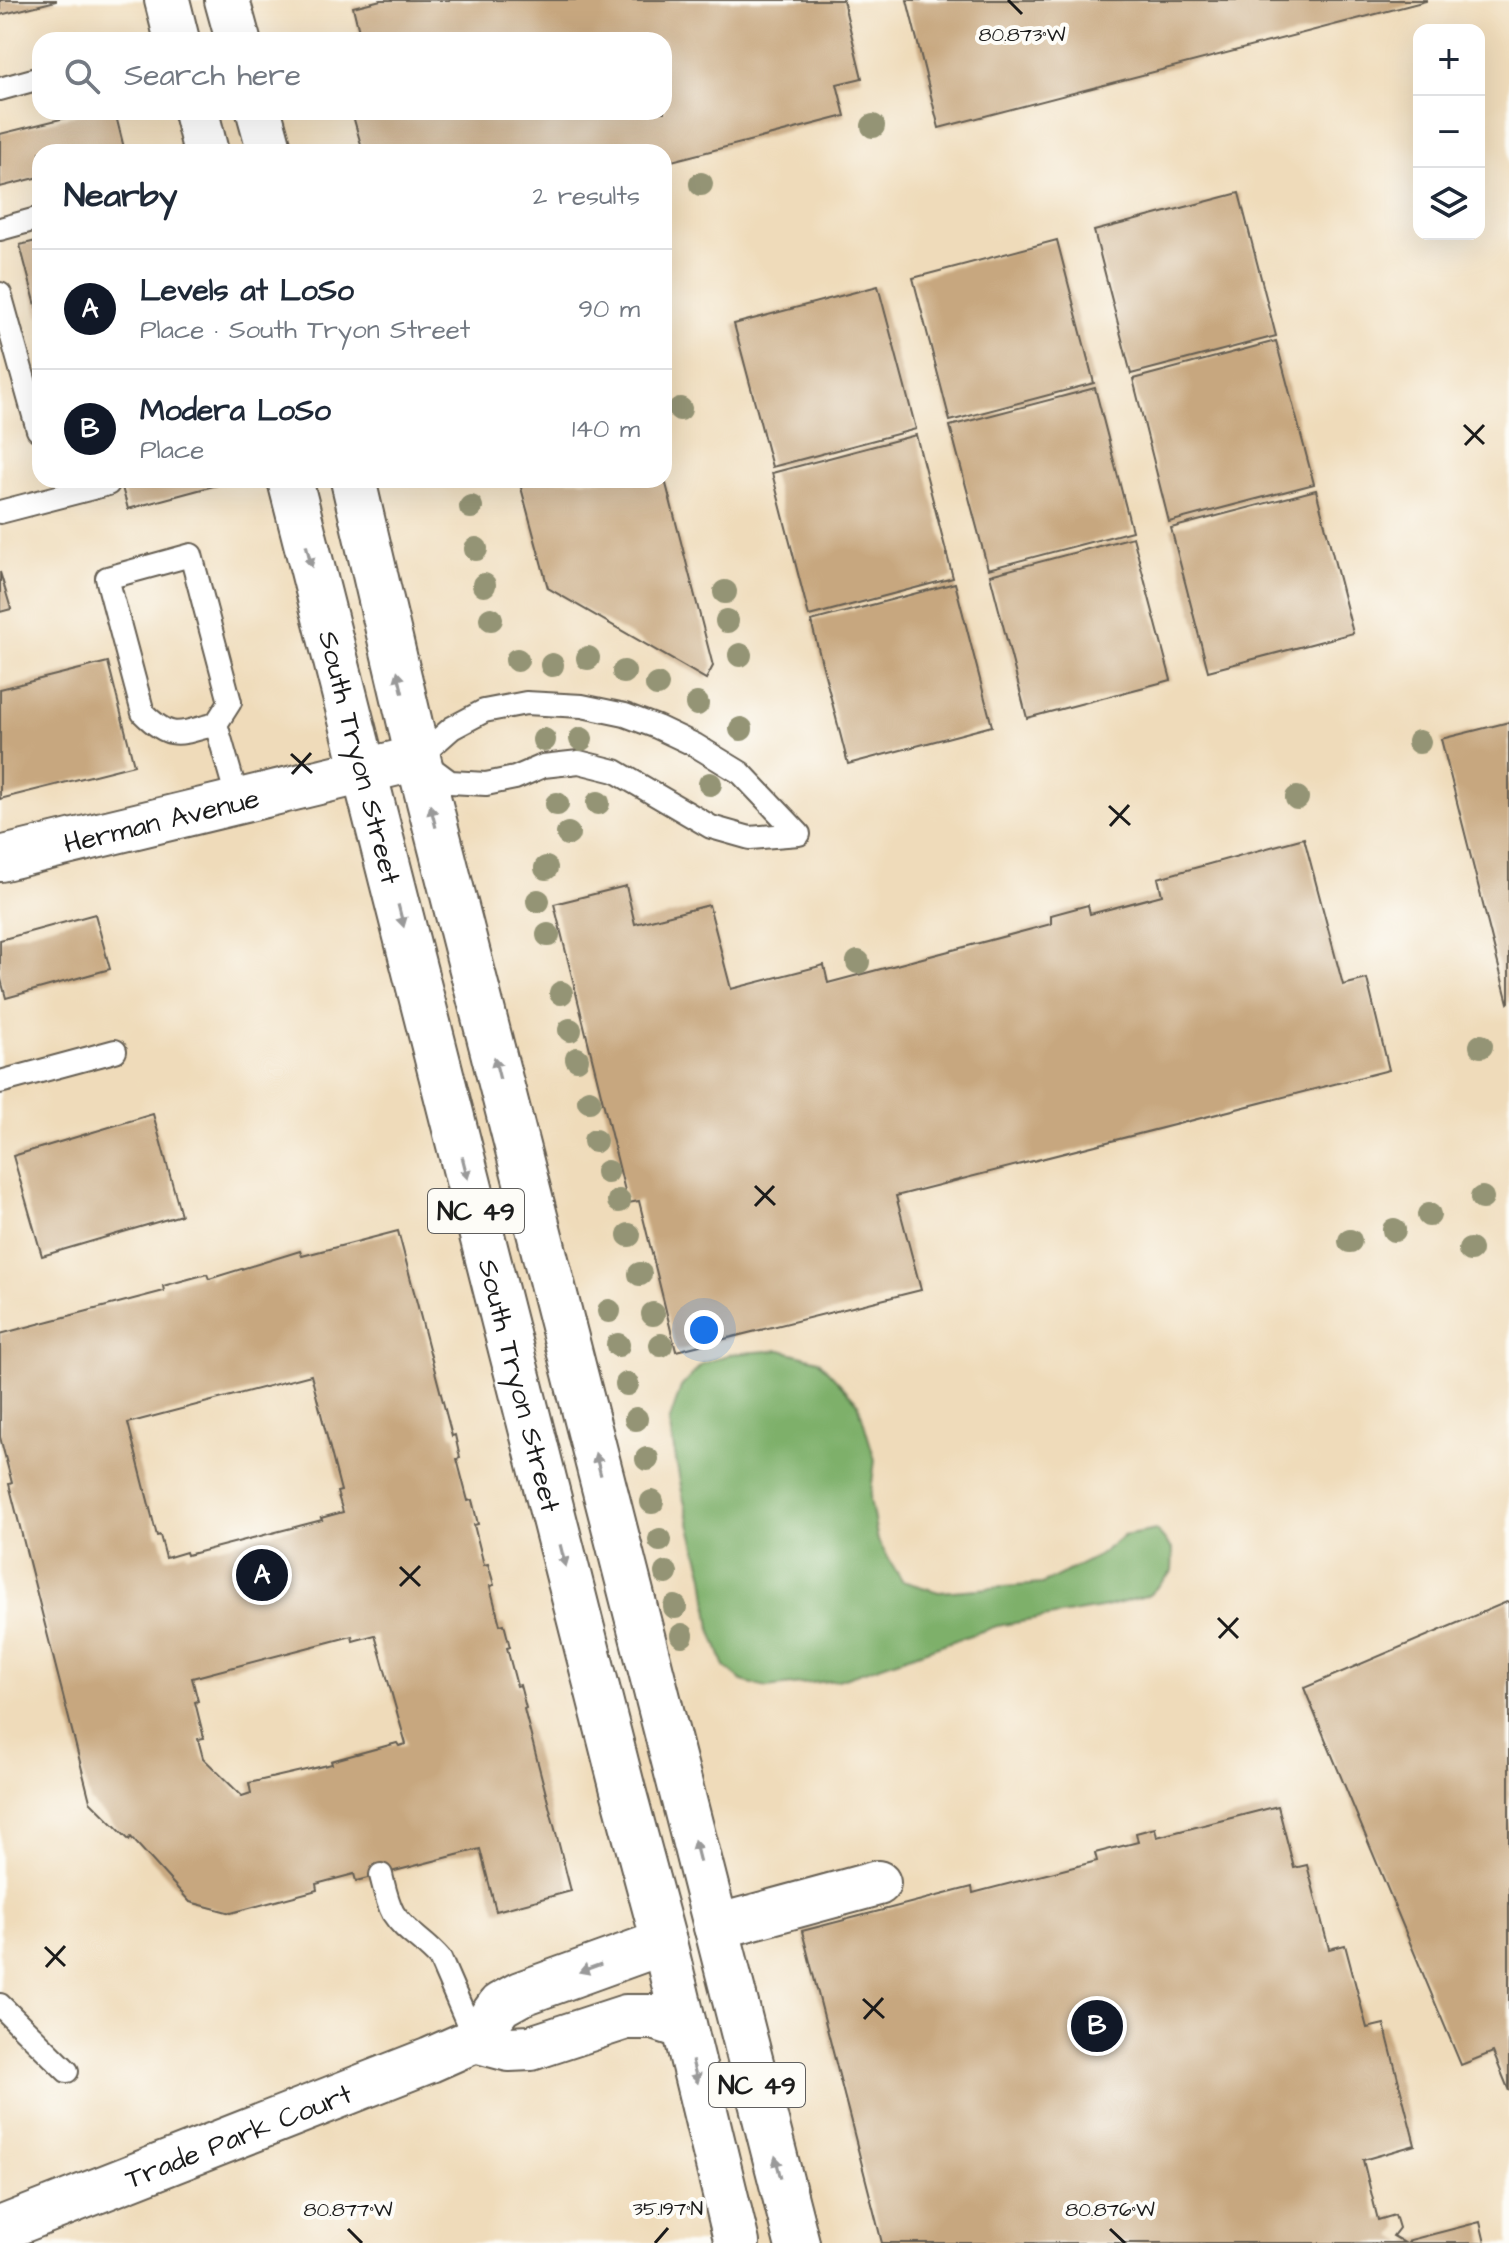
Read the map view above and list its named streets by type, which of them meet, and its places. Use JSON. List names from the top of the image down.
{
  "streets": {
    "main road": [
      "South Tryon Street",
      "Herman Avenue",
      "NC 49",
      "Trade Park Court"
    ]
  },
  "crossings": [
    ["South Tryon Street", "Herman Avenue"]
  ],
  "page": {
    "map_buttons": ["+", "−"],
    "search": "Search here",
    "heading": ["Nearby", "2 results"],
    "list": [
      {
        "mark": "A",
        "name": "Levels at LoSo",
        "note": "Place · South Tryon Street",
        "value": "90 m"
      },
      {
        "mark": "B",
        "name": "Modera LoSo",
        "note": "Place",
        "value": "140 m"
      }
    ],
    "pins": ["A", "B"]
  },
  "coordinates": [
    "80.873°W",
    "35.197°N",
    "80.877°W",
    "80.876°W"
  ]
}
